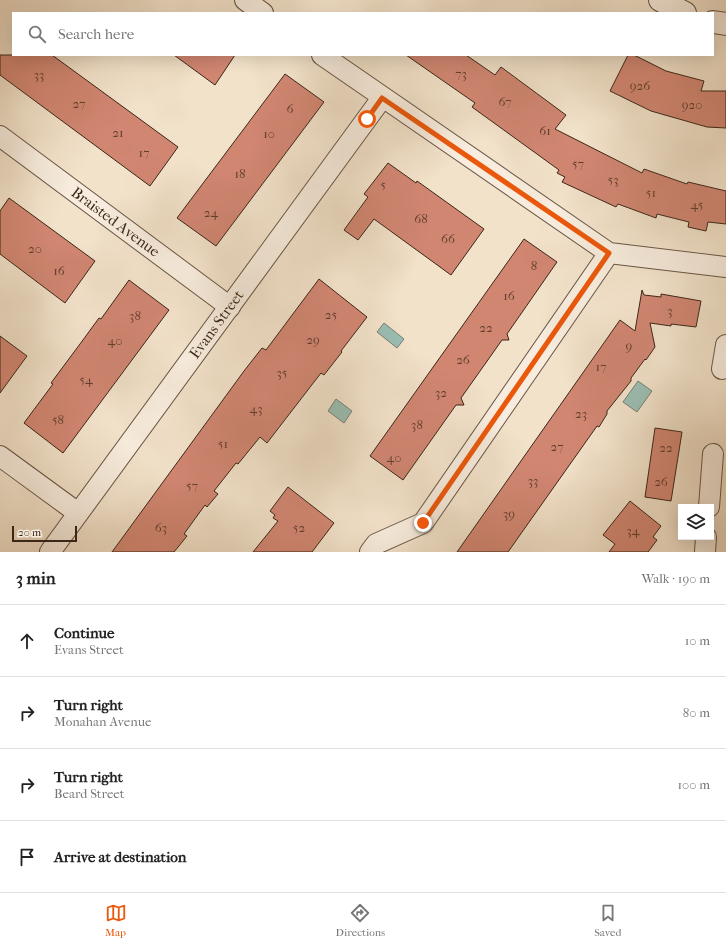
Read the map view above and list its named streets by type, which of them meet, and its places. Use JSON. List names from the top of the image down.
{
  "streets": {
    "street": ["Braisted Avenue", "Evans Street"]
  },
  "crossings": [
    ["Braisted Avenue", "Evans Street"]
  ],
  "house_numbers": [
    "73",
    "33",
    "926",
    "67",
    "27",
    "920",
    "6",
    "61",
    "21",
    "10",
    "17",
    "57",
    "18",
    "53",
    "5",
    "51",
    "45",
    "24",
    "68",
    "66",
    "20",
    "8",
    "16",
    "16",
    "3",
    "25",
    "38",
    "22",
    "29",
    "40",
    "9",
    "26",
    "17",
    "35",
    "54",
    "32",
    "43",
    "23",
    "58",
    "38",
    "51",
    "27",
    "22",
    "40",
    "33",
    "26",
    "57",
    "39",
    "63",
    "52",
    "34"
  ],
  "scale_bar": "20 m",
  "page": {
    "search": "Search here",
    "scale": "20 m",
    "heading": ["3 min", "Walk · 190 m"],
    "list": [
      ["Continue", "Evans Street", "10 m"],
      ["Turn right", "Monahan Avenue", "80 m"],
      ["Turn right", "Beard Street", "100 m"],
      "Arrive at destination"
    ],
    "nav": ["Map", "Directions", "Saved"]
  }
}
